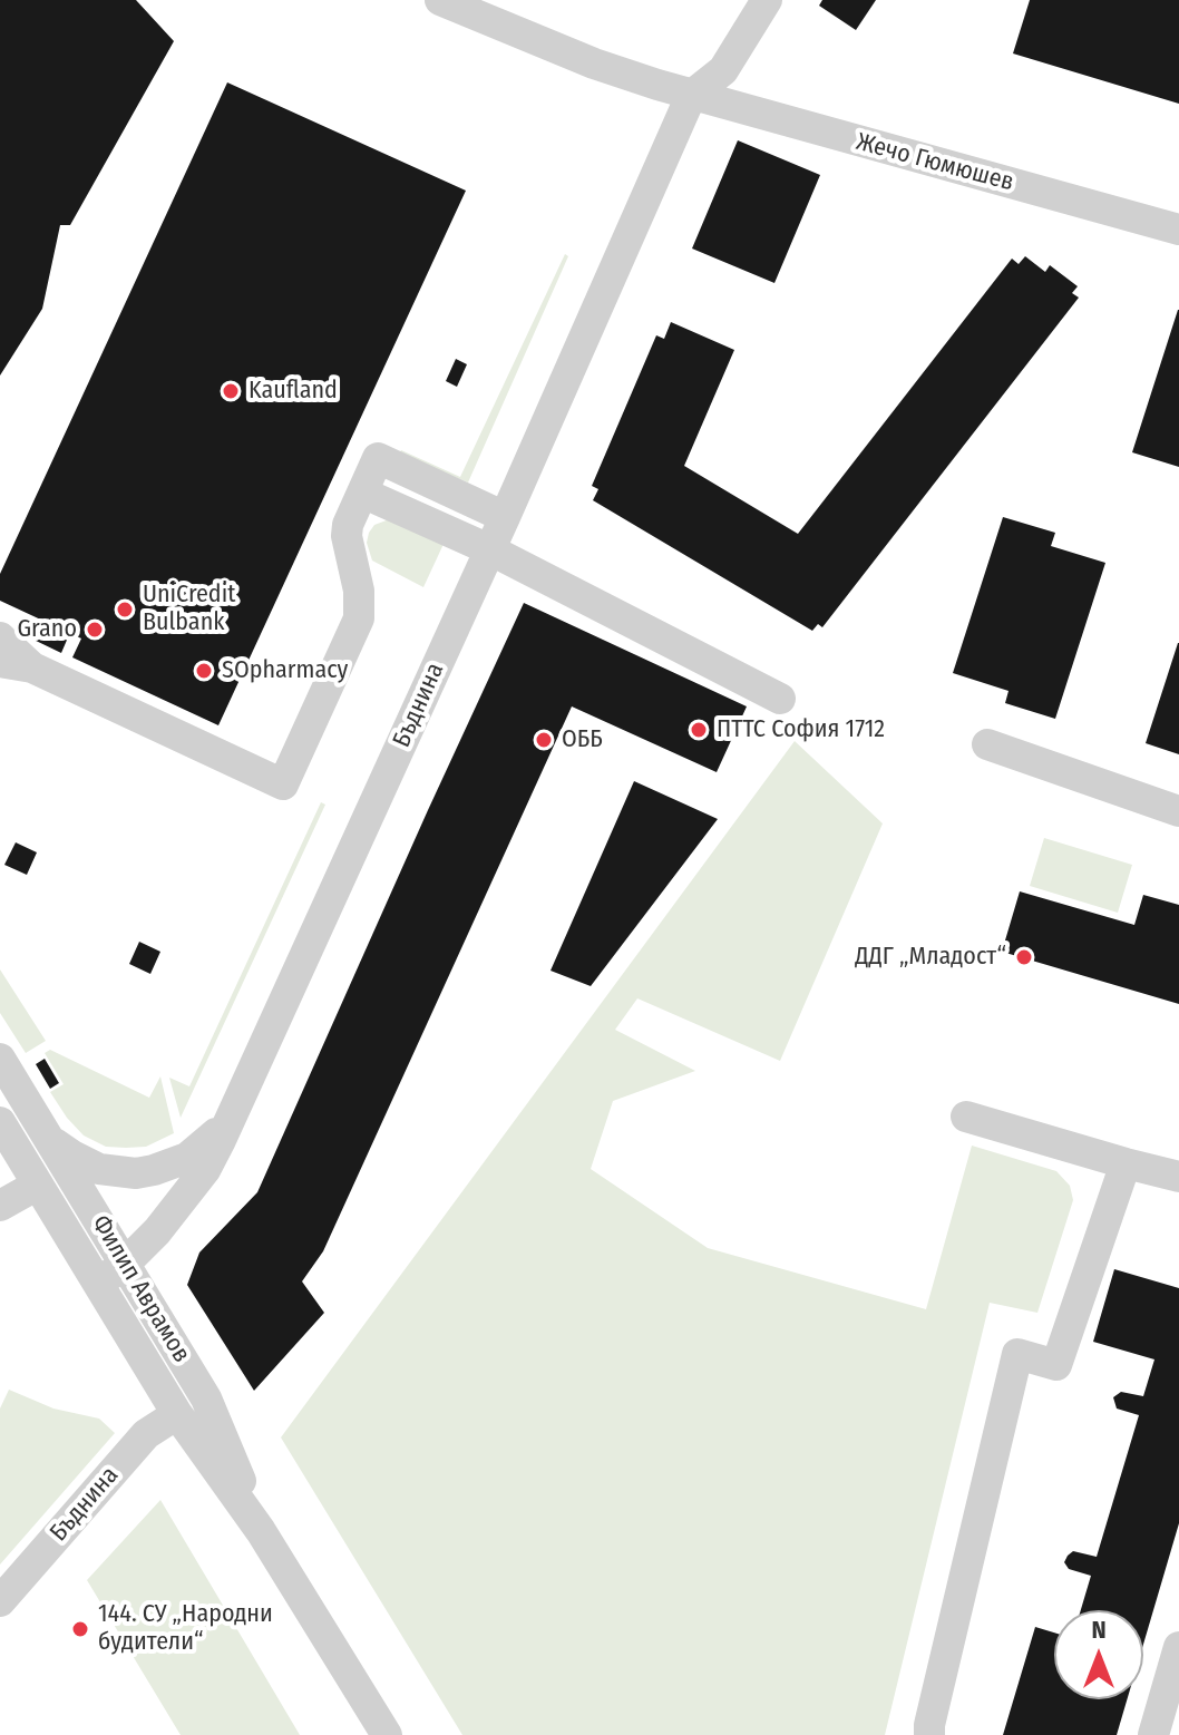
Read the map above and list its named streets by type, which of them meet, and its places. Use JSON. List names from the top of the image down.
{
  "streets": {
    "street": ["Жечо Гюмюшев", "Бъднина", "Филип Аврамов"]
  },
  "crossings": [
    ["Жечо Гюмюшев", "Бъднина"],
    ["Бъднина", "Филип Аврамов"]
  ],
  "places": [
    "Kaufland",
    "UniCredit Bulbank",
    "Grano",
    "SOpharmacy",
    "ПТТС София 1712",
    "ОББ",
    "ДДГ „Младост“",
    "144. СУ „Народни будители“"
  ],
  "north": "top"
}
